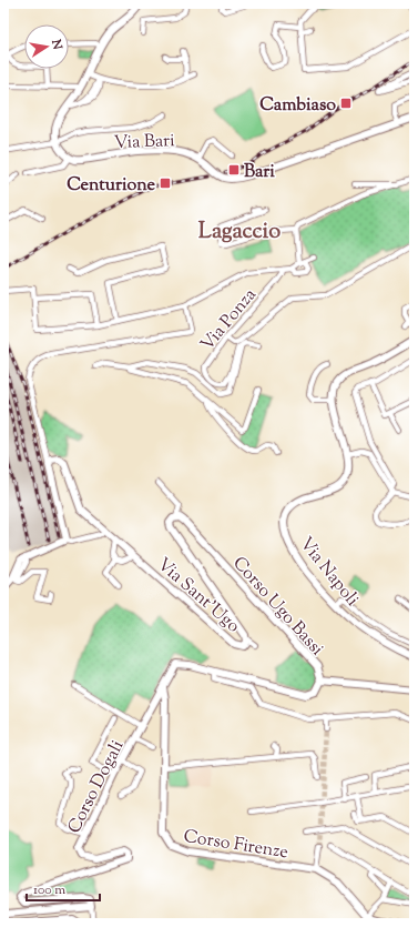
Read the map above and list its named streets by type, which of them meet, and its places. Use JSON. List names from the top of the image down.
{
  "streets": {
    "street": [
      "Via Bari",
      "Via Ponza",
      "Via Napoli",
      "Via Sant'Ugo",
      "Corso Ugo Bassi",
      "Corso Dogali",
      "Corso Firenze"
    ]
  },
  "crossings": [
    ["Corso Ugo Bassi", "Corso Dogali"],
    ["Corso Ugo Bassi", "Corso Firenze"],
    ["Corso Dogali", "Corso Firenze"]
  ],
  "districts": ["Lagaccio"],
  "places": {
    "transit": ["Cambiaso", "Bari", "Centurione"]
  },
  "scale_bar": "100 m",
  "north": "right"
}
